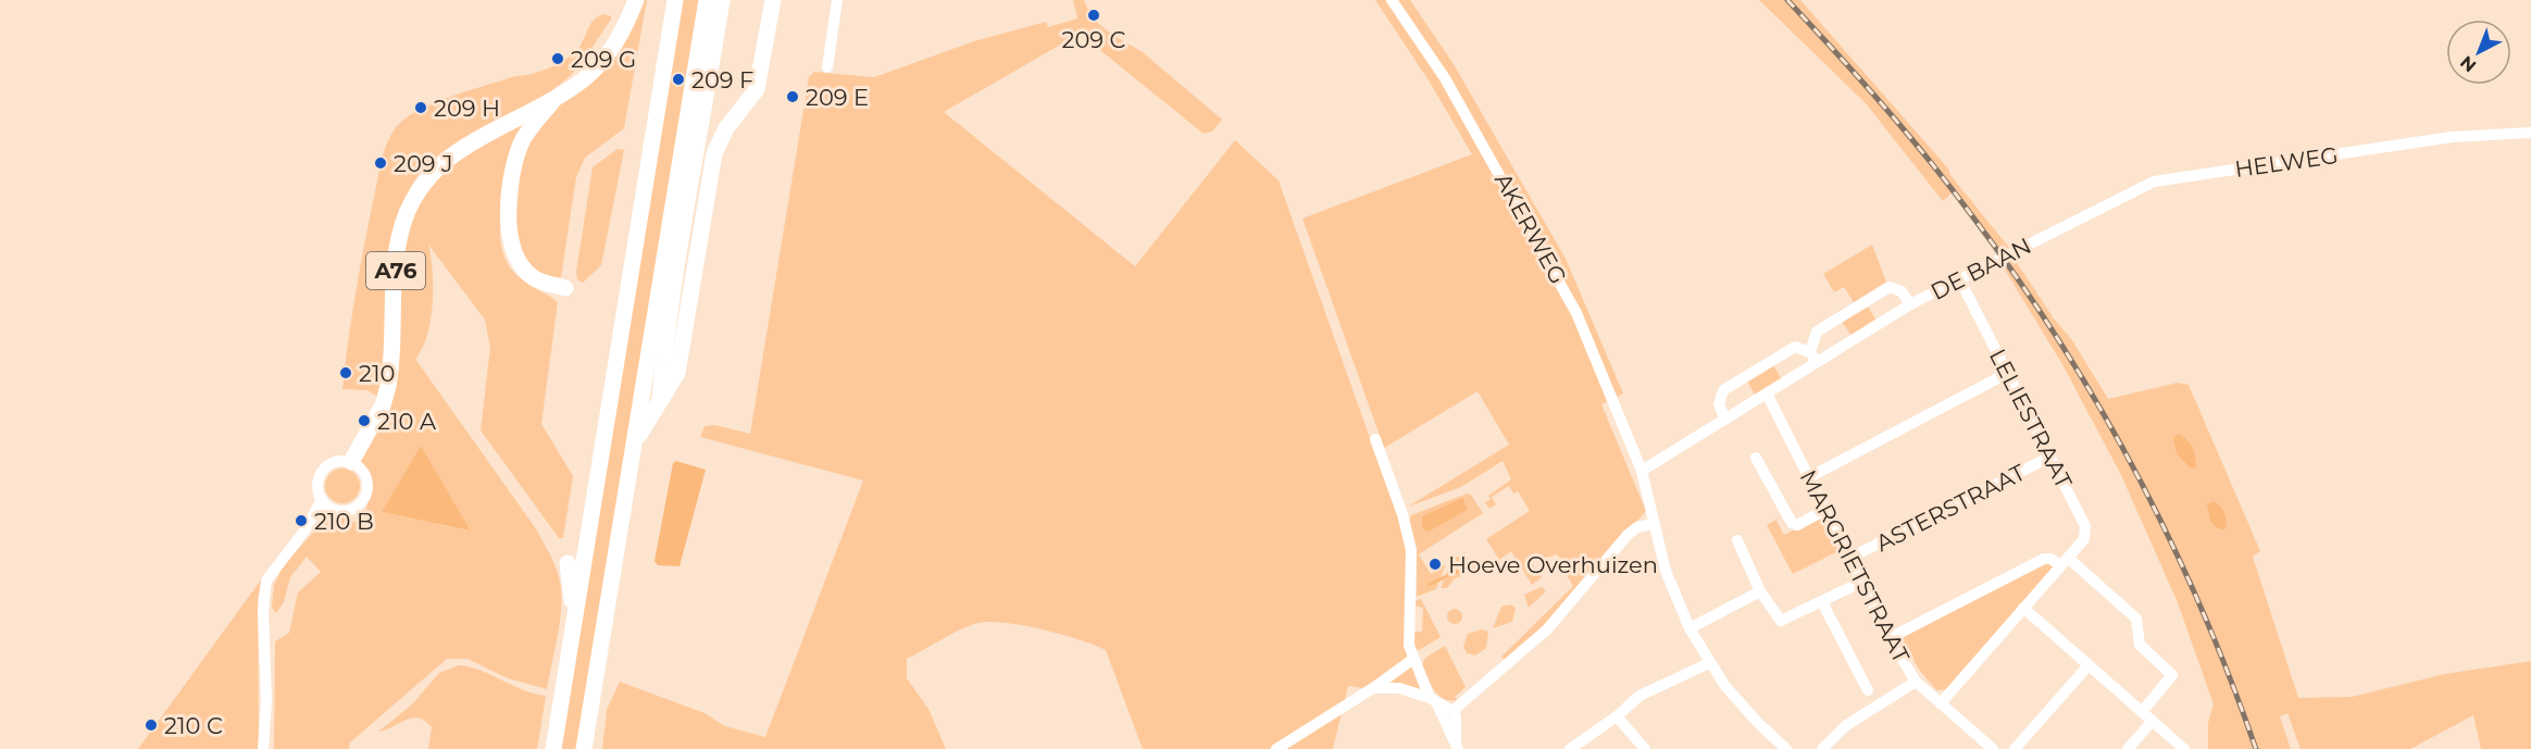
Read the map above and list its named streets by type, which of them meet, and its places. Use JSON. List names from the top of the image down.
{
  "streets": {
    "highway": ["A76"],
    "street": [
      "HELWEG",
      "AKERWEG",
      "DE BAAN",
      "LELIESTRAAT",
      "ASTERSTRAAT",
      "MARGRIETSTRAAT"
    ]
  },
  "crossings": [
    ["HELWEG", "DE BAAN"],
    ["AKERWEG", "DE BAAN"],
    ["DE BAAN", "LELIESTRAAT"],
    ["DE BAAN", "MARGRIETSTRAAT"],
    ["LELIESTRAAT", "ASTERSTRAAT"],
    ["LELIESTRAAT", "MARGRIETSTRAAT"],
    ["ASTERSTRAAT", "MARGRIETSTRAAT"]
  ],
  "places": [
    "209 C",
    "209 G",
    "209 F",
    "209 E",
    "209 H",
    "209 J",
    "210",
    "210 A",
    "210 B",
    "Hoeve Overhuizen",
    "210 C"
  ],
  "north": "bottom left"
}
